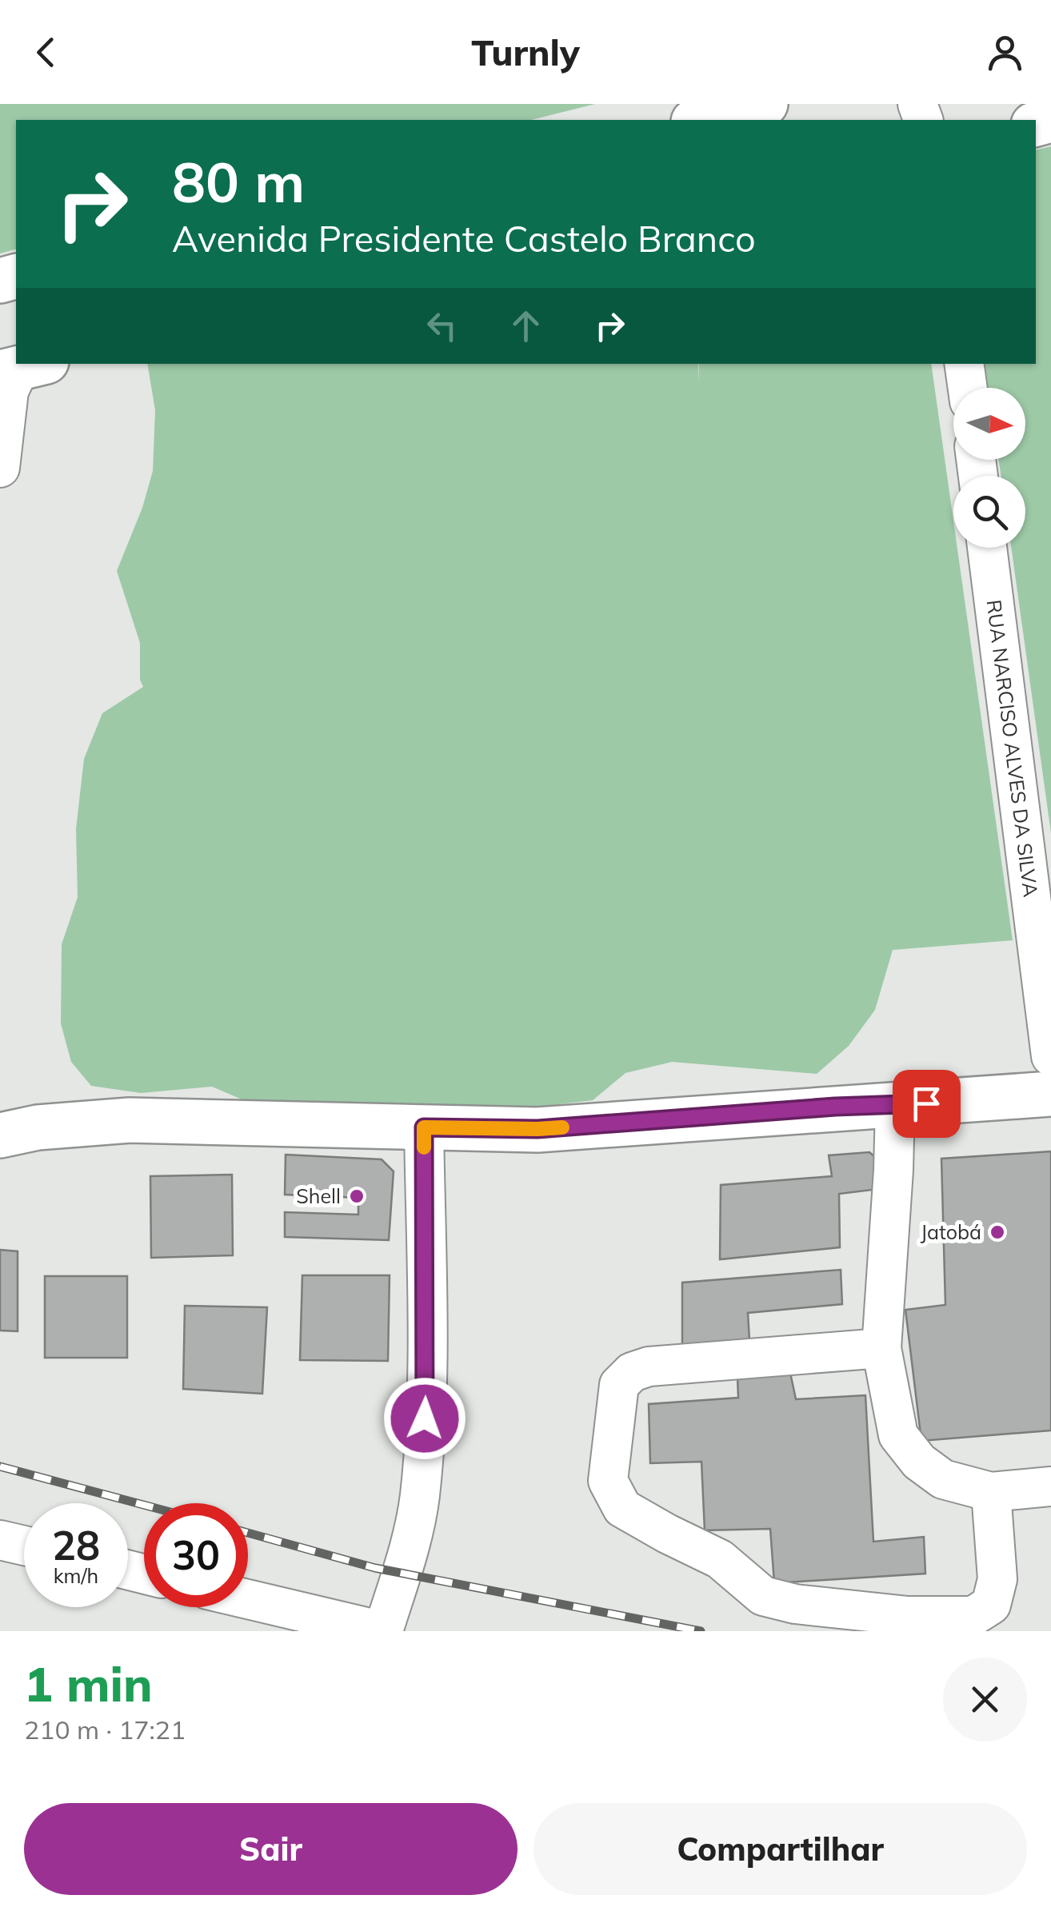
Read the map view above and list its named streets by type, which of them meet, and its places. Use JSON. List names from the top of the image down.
{
  "streets": {
    "street": ["RUA NARCISO ALVES DA SILVA"]
  },
  "places": ["Shell", "Jatobá"],
  "north": "right",
  "page": {
    "header": "Turnly",
    "turn": ["80 m", "Avenida Presidente Castelo Branco"],
    "speed": "28 km/h",
    "limit": "30",
    "heading": ["1 min", "210 m · 17:21"],
    "buttons": ["Sair", "Compartilhar"]
  }
}
